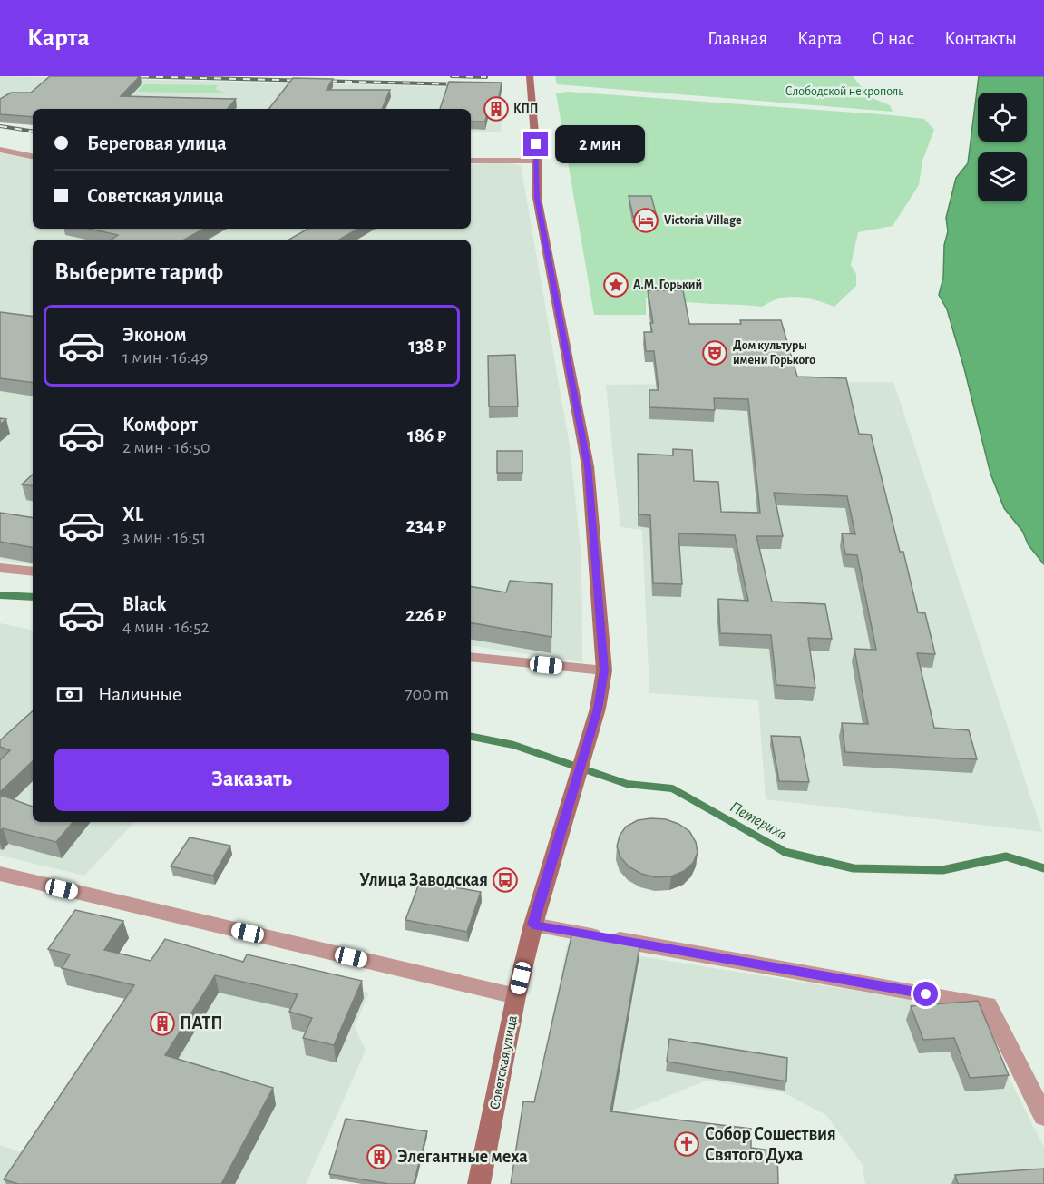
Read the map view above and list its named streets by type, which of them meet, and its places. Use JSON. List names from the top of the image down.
{
  "streets": {
    "main road": ["Советская улица"]
  },
  "water": ["Петериха"],
  "parks": ["Слободской некрополь"],
  "places": {
    "building": ["КПП", "ПАТП", "Элегантные меха"],
    "hotel": ["Victoria Village"],
    "place": ["А.М. Горький"],
    "theatre": ["Дом культуры имени Горького"],
    "bus stop": ["Улица Заводская"],
    "church": ["Собор Сошествия Святого Духа"]
  },
  "page": {
    "header": "Карта",
    "nav": [
      "Главная",
      "Карта",
      "О нас",
      "Контакты"
    ],
    "banner": ["Береговая улица", "Советская улица"],
    "bubble": "2 мин",
    "heading": "Выберите тариф",
    "list": [
      {
        "name": "Эконом",
        "note": "1 мин · 16:49",
        "value": "138 ₽"
      },
      {
        "name": "Комфорт",
        "note": "2 мин · 16:50",
        "value": "186 ₽"
      },
      {
        "name": "XL",
        "note": "3 мин · 16:51",
        "value": "234 ₽"
      },
      {
        "name": "Black",
        "note": "4 мин · 16:52",
        "value": "226 ₽"
      }
    ],
    "pay": ["Наличные", "700 m"],
    "buttons": "Заказать"
  }
}
